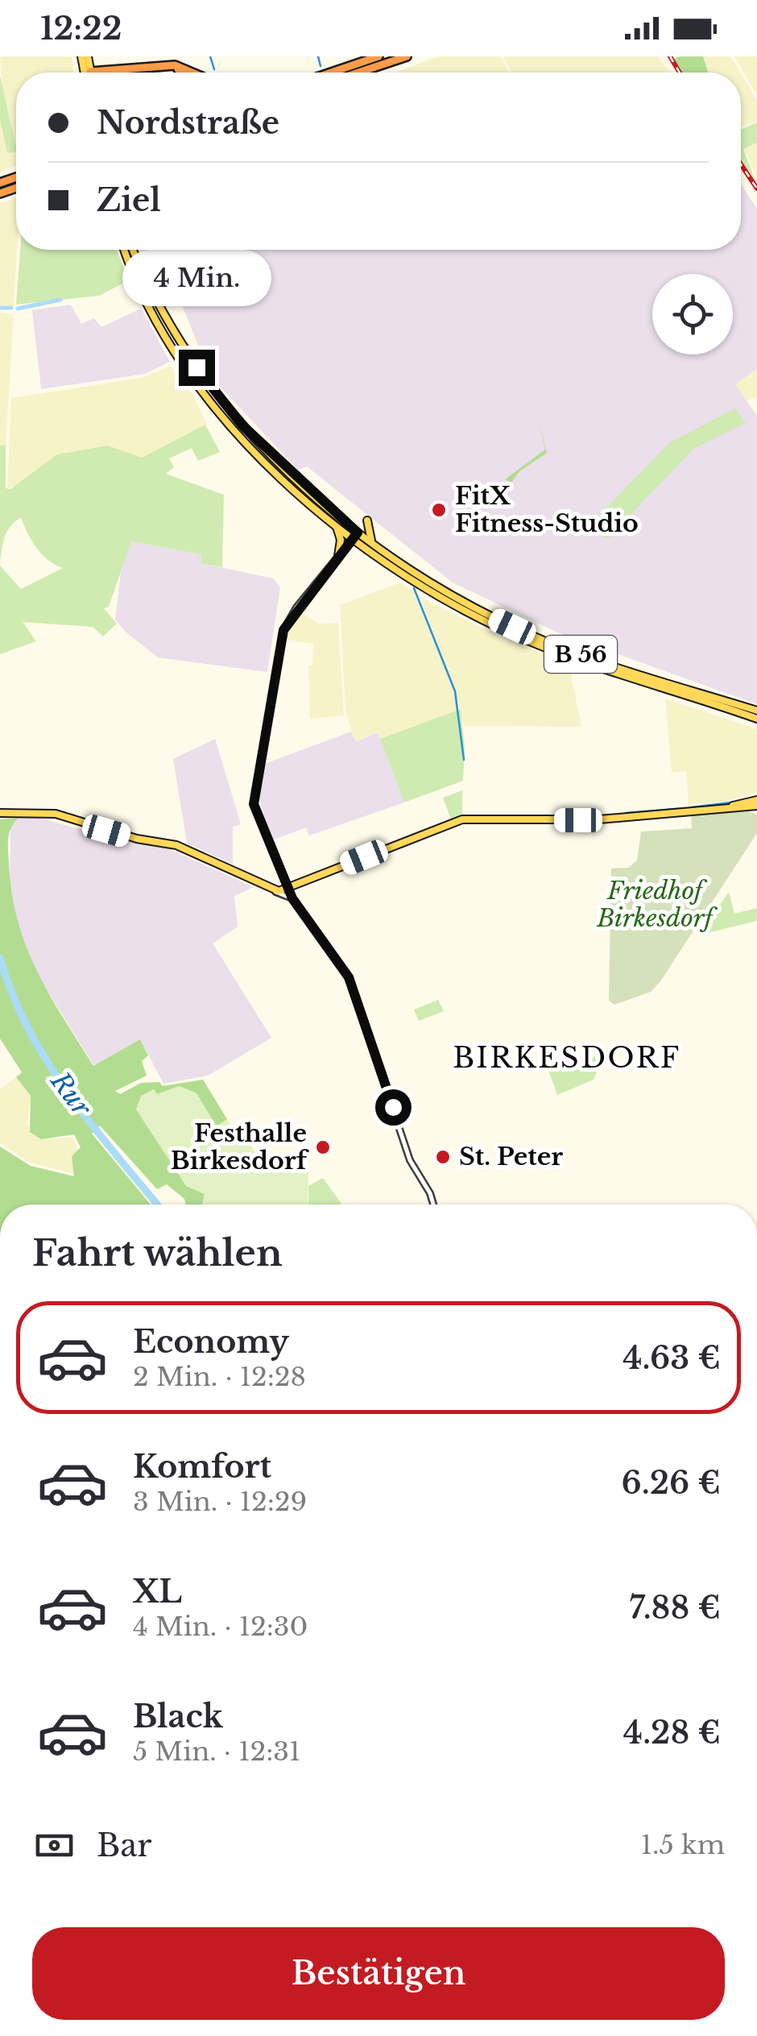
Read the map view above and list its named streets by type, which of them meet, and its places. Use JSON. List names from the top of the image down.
{
  "streets": {
    "main road": ["B 56"]
  },
  "districts": ["BIRKESDORF"],
  "water": ["Rur"],
  "parks": ["Friedhof Birkesdorf"],
  "places": ["FitX Fitness-Studio", "Festhalle Birkesdorf", "St. Peter"],
  "page": {
    "status": "12:22",
    "banner": ["Nordstraße", "Ziel"],
    "bubble": "4 Min.",
    "heading": "Fahrt wählen",
    "list": [
      {
        "name": "Economy",
        "note": "2 Min. · 12:28",
        "value": "4.63 €"
      },
      {
        "name": "Komfort",
        "note": "3 Min. · 12:29",
        "value": "6.26 €"
      },
      {
        "name": "XL",
        "note": "4 Min. · 12:30",
        "value": "7.88 €"
      },
      {
        "name": "Black",
        "note": "5 Min. · 12:31",
        "value": "4.28 €"
      }
    ],
    "pay": ["Bar", "1.5 km"],
    "buttons": "Bestätigen"
  }
}
